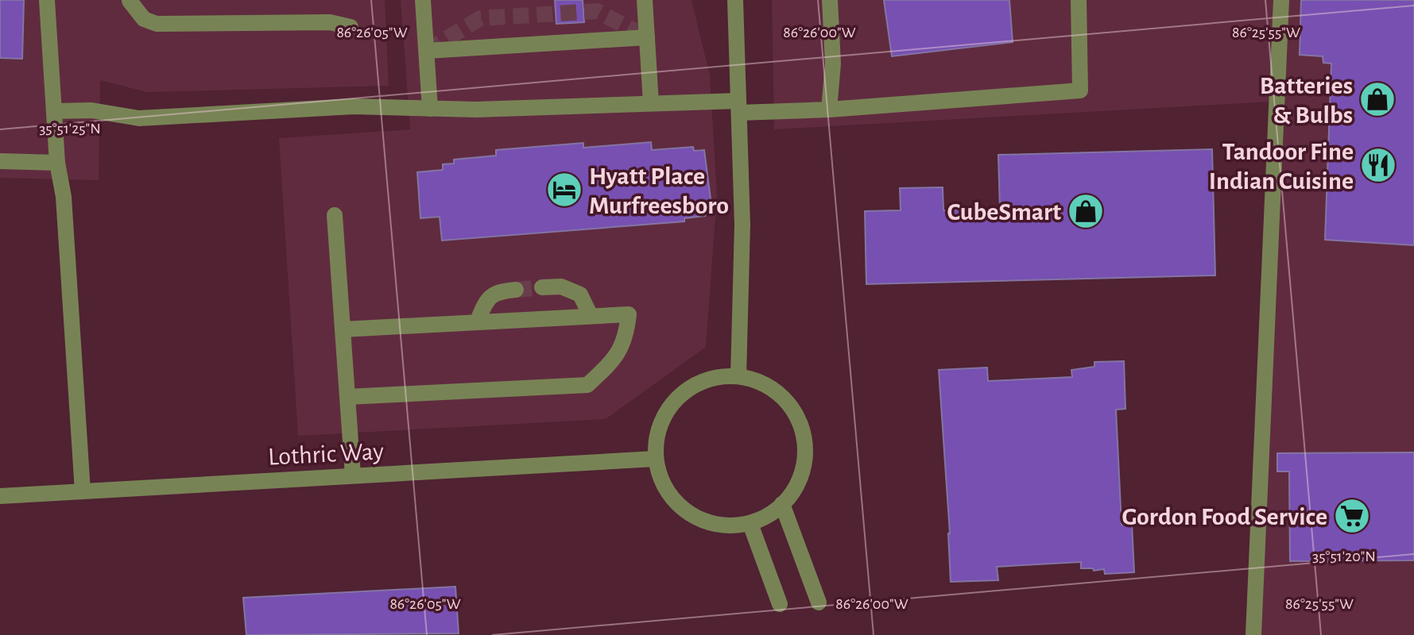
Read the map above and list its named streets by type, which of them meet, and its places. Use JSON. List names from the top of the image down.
{
  "streets": {
    "lane": ["Lothric Way"]
  },
  "places": {
    "shop": ["Batteries & Bulbs", "CubeSmart"],
    "restaurant": ["Tandoor Fine Indian Cuisine"],
    "hotel": ["Hyatt Place Murfreesboro"],
    "supermarket": ["Gordon Food Service"]
  },
  "coordinates": [
    "86°26'05\"W",
    "86°26'00\"W",
    "86°25'55\"W",
    "35°51'25\"N",
    "35°51'20\"N"
  ]
}
